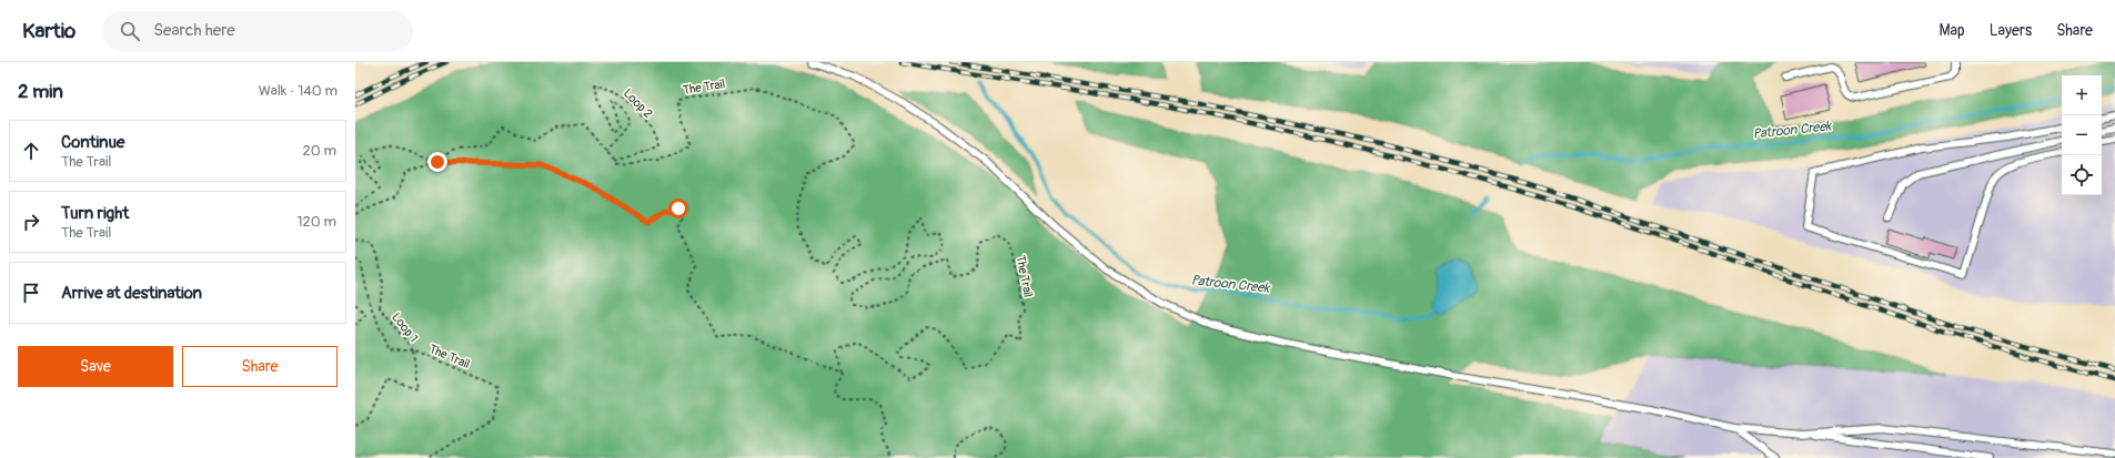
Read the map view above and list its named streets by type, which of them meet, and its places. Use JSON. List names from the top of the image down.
{
  "streets": {
    "path": ["The Trail", "Loop 2", "Loop 1"]
  },
  "crossings": [
    ["The Trail", "Loop 2"],
    ["The Trail", "Loop 1"]
  ],
  "water": ["Patroon Creek"],
  "page": {
    "header": "Kartio",
    "search": "Search here",
    "nav": ["Map", "Layers", "Share"],
    "heading": ["2 min", "Walk · 140 m"],
    "map_buttons": ["+", "−"],
    "list": [
      ["Continue", "The Trail", "20 m"],
      ["Turn right", "The Trail", "120 m"],
      "Arrive at destination"
    ],
    "buttons": ["Save", "Share"]
  }
}
